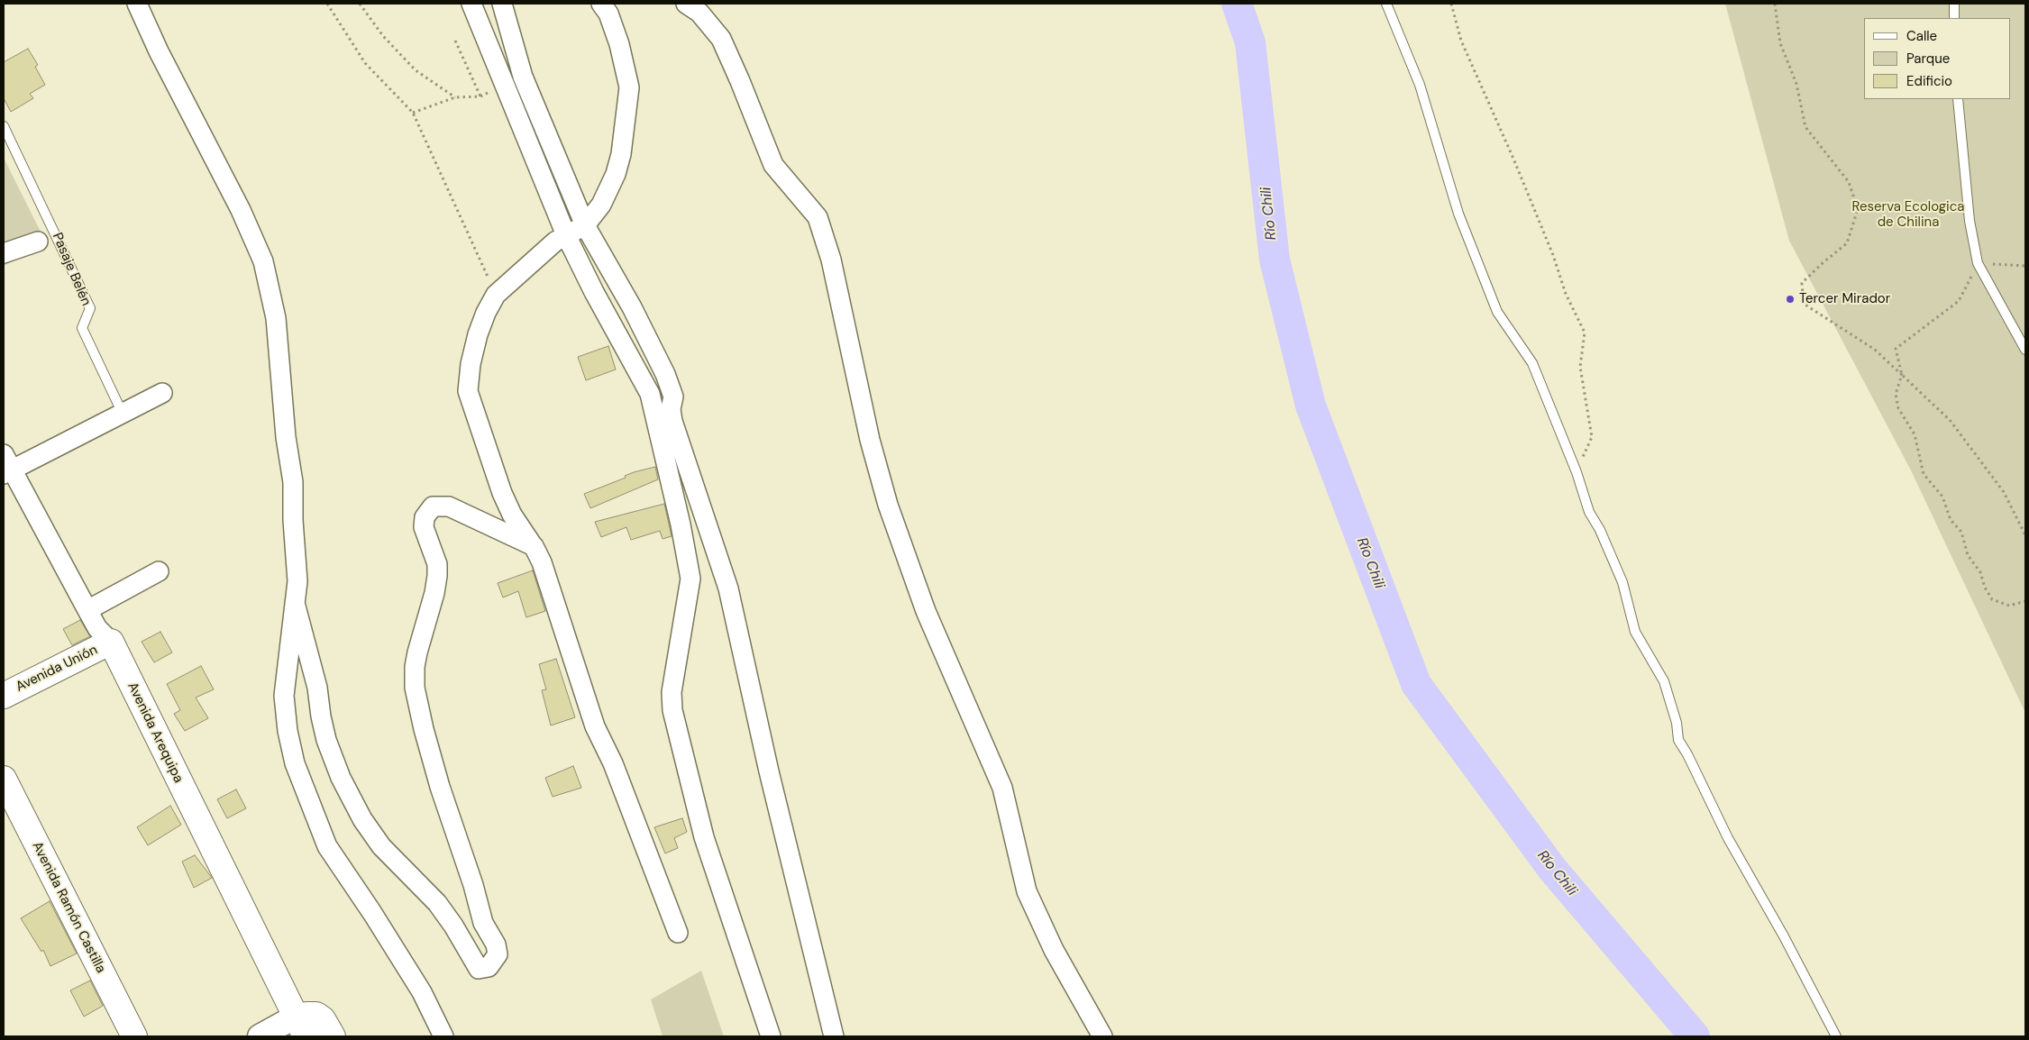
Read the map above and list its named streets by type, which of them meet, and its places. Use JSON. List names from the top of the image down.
{
  "streets": {
    "main road": ["Avenida Unión", "Avenida Arequipa", "Avenida Ramón Castilla"],
    "lane": ["Pasaje Belén"]
  },
  "crossings": [
    ["Avenida Unión", "Avenida Arequipa"]
  ],
  "water": ["Río Chili"],
  "parks": ["Reserva Ecologica de Chilina"],
  "places": ["Tercer Mirador"],
  "legend": ["Calle", "Parque", "Edificio"]
}
